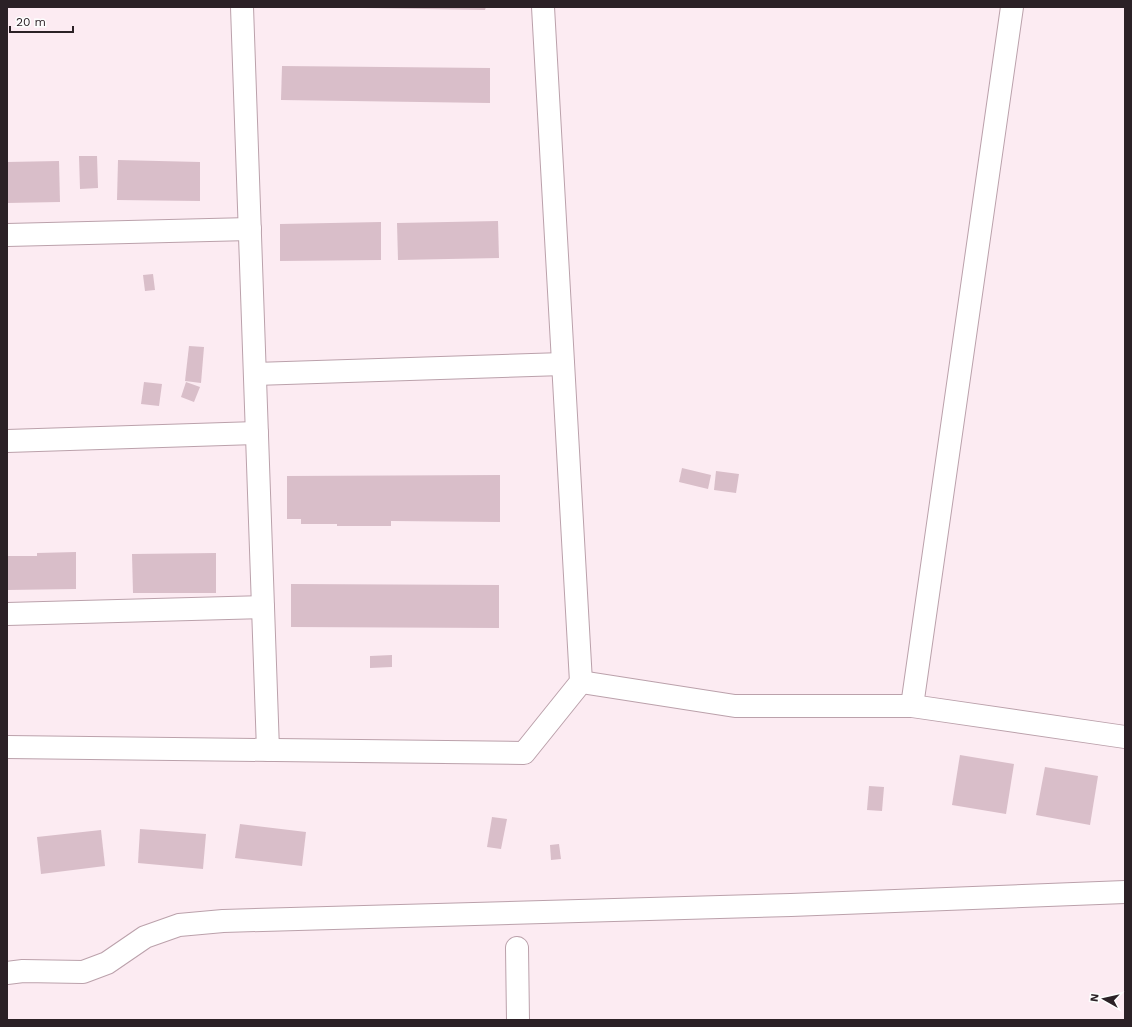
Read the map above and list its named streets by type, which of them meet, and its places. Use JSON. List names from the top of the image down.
{
  "scale_bar": "20 m",
  "north": "left"
}
